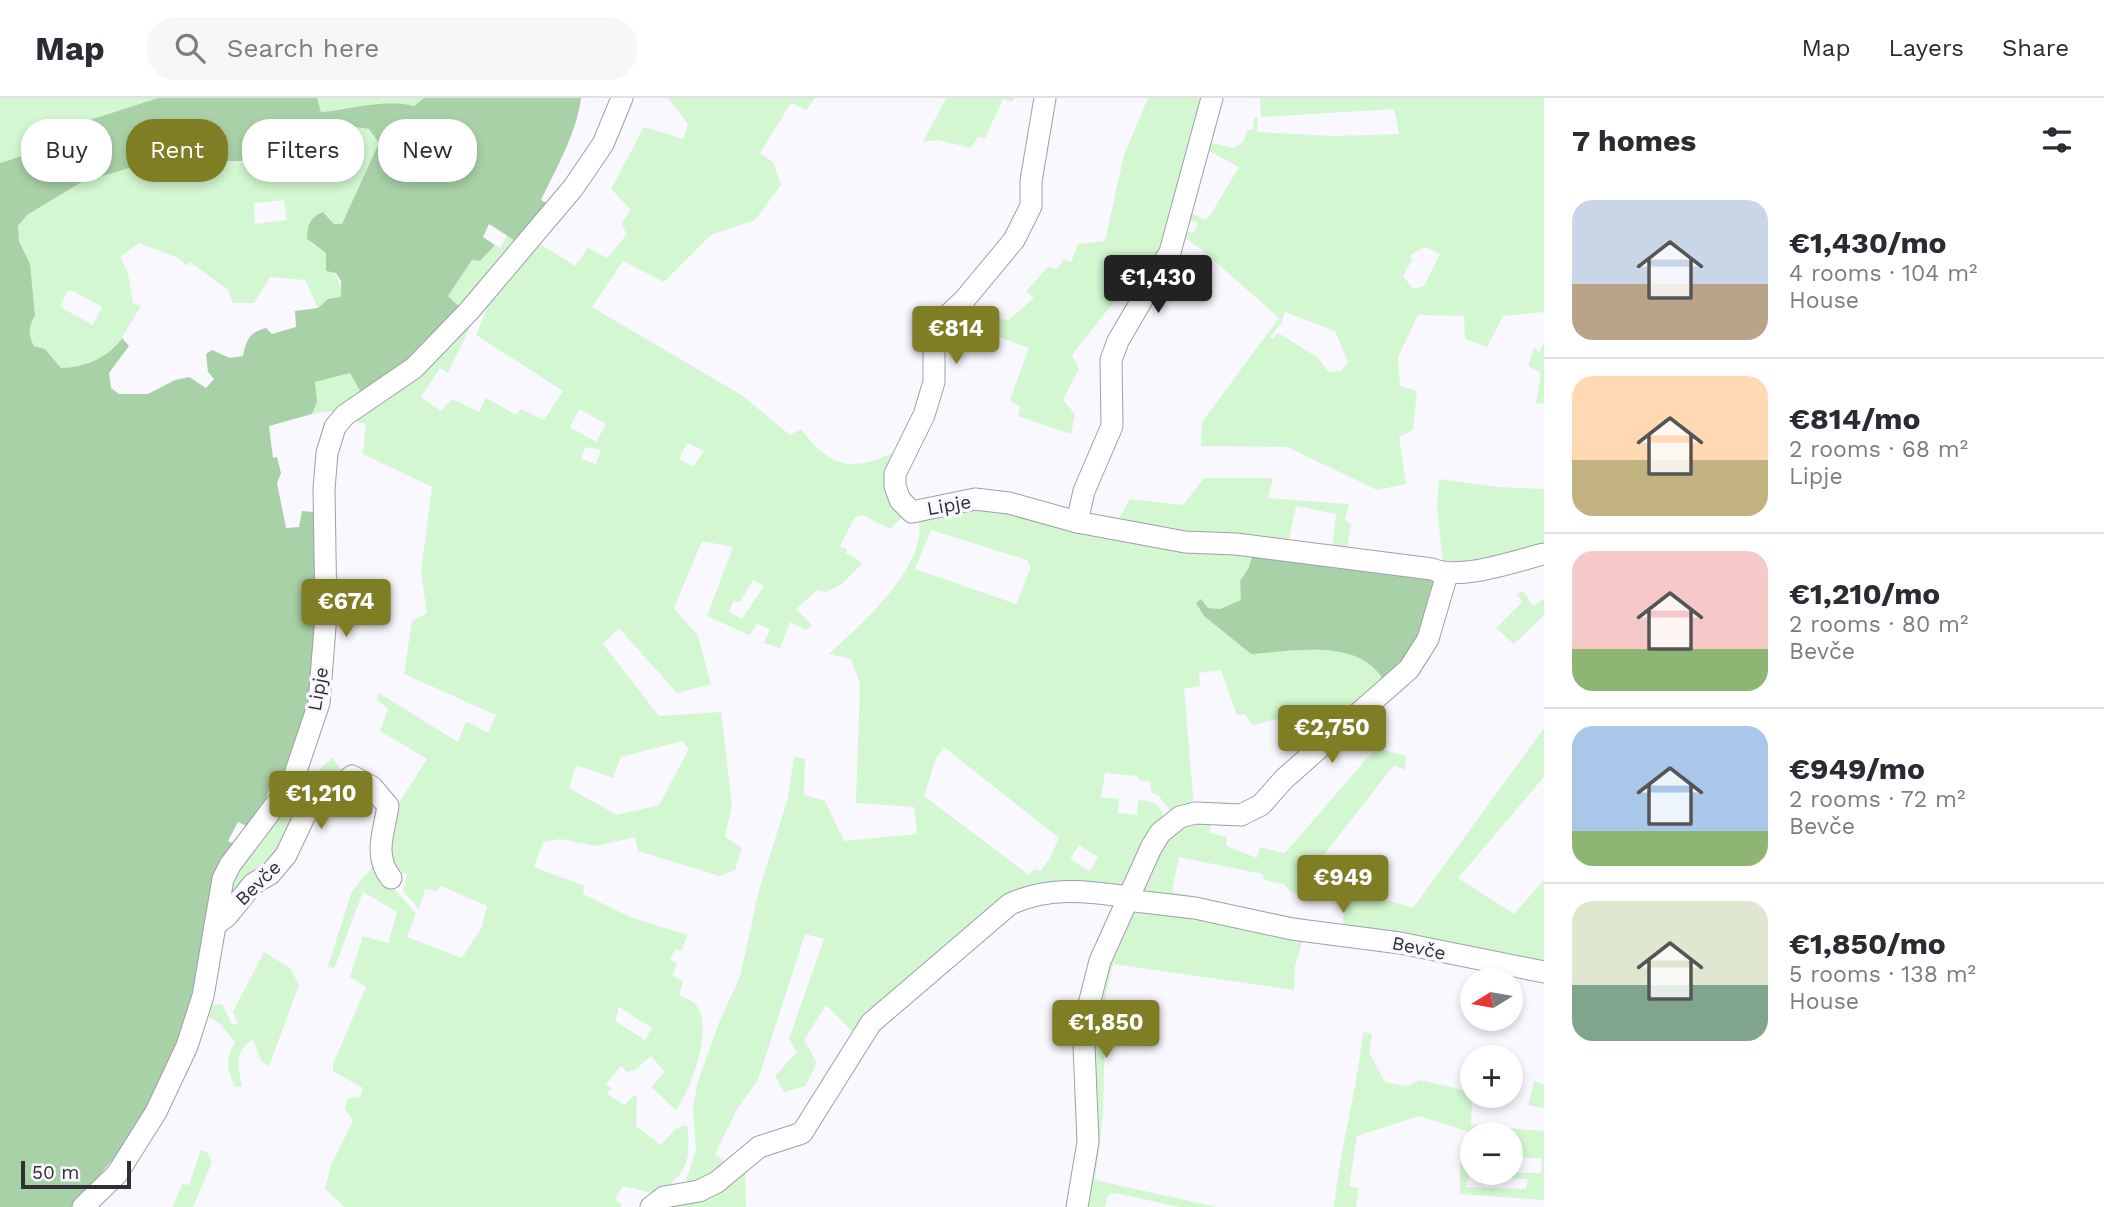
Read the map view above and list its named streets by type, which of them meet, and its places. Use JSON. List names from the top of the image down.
{
  "streets": {
    "street": ["Lipje", "Bevče"]
  },
  "crossings": [
    ["Lipje", "Bevče"]
  ],
  "scale_bar": "50 m",
  "north": "left",
  "page": {
    "header": "Map",
    "search": "Search here",
    "nav": ["Map", "Layers", "Share"],
    "heading": "7 homes",
    "chip": [
      "Buy",
      "Rent",
      "Filters",
      "New"
    ],
    "list": [
      {
        "name": "€1,430/mo",
        "note": "4 rooms · 104 m² · House"
      },
      {
        "name": "€814/mo",
        "note": "2 rooms · 68 m² · Lipje"
      },
      {
        "name": "€1,210/mo",
        "note": "2 rooms · 80 m² · Bevče"
      },
      {
        "name": "€949/mo",
        "note": "2 rooms · 72 m² · Bevče"
      },
      {
        "name": "€1,850/mo",
        "note": "5 rooms · 138 m² · House"
      }
    ],
    "price": [
      "€1,430",
      "€814",
      "€674",
      "€2,750",
      "€1,210",
      "€949",
      "€1,850"
    ],
    "map_buttons": ["+", "−"],
    "scale": "50 m"
  }
}
